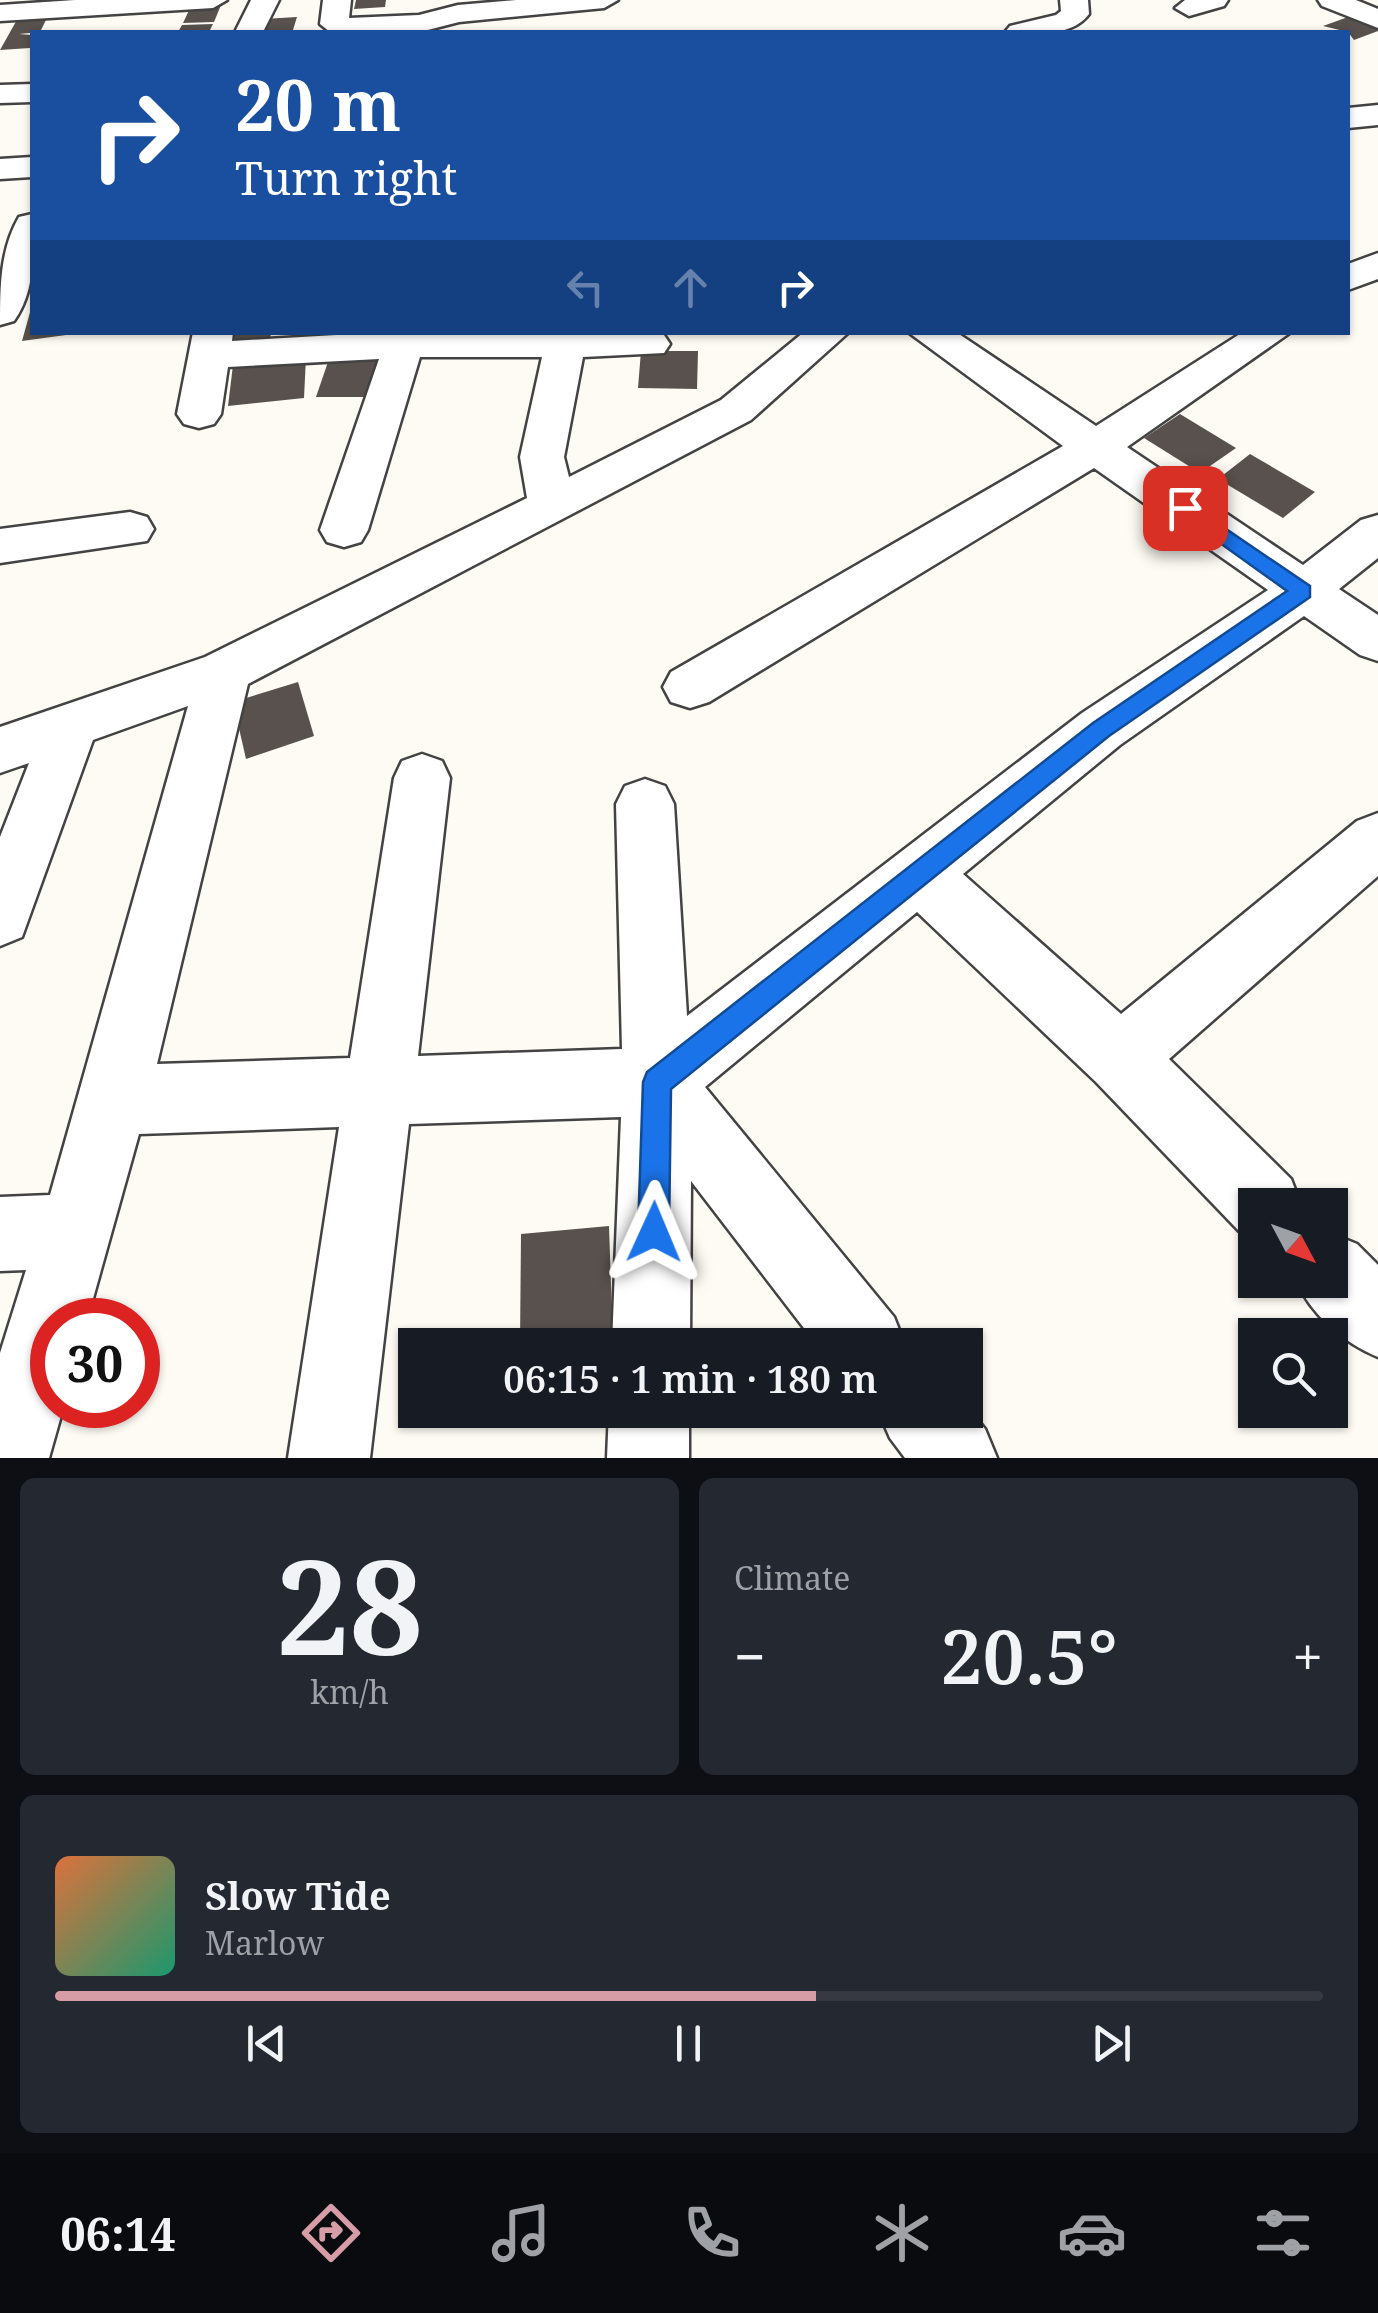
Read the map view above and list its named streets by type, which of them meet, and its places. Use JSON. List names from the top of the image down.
{
  "north": "bottom right",
  "page": {
    "turn": ["20 m", "Turn right"],
    "limit": "30",
    "trip": "06:15 · 1 min · 180 m",
    "tile": [
      ["28", "km/h"],
      "Climate"
    ],
    "heat": ["−", "20.5°", "+"],
    "song": ["Slow Tide", "Marlow"],
    "tabs": "06:14"
  }
}
